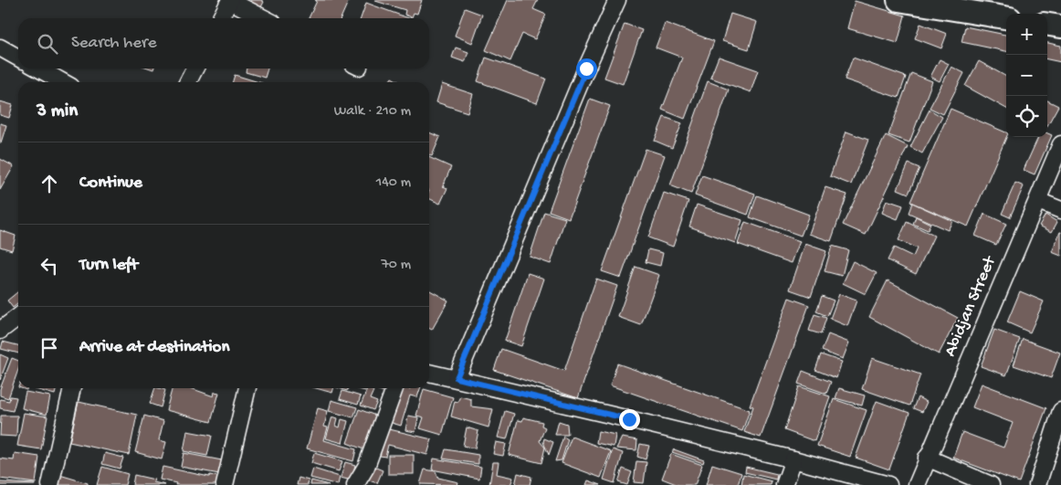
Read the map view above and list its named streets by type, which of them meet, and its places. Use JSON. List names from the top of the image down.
{
  "streets": {
    "street": ["Abidjan Street"]
  },
  "page": {
    "map_buttons": ["+", "−"],
    "search": "Search here",
    "heading": ["3 min", "Walk · 210 m"],
    "list": [
      ["Continue", "140 m"],
      ["Turn left", "70 m"],
      "Arrive at destination"
    ]
  }
}
